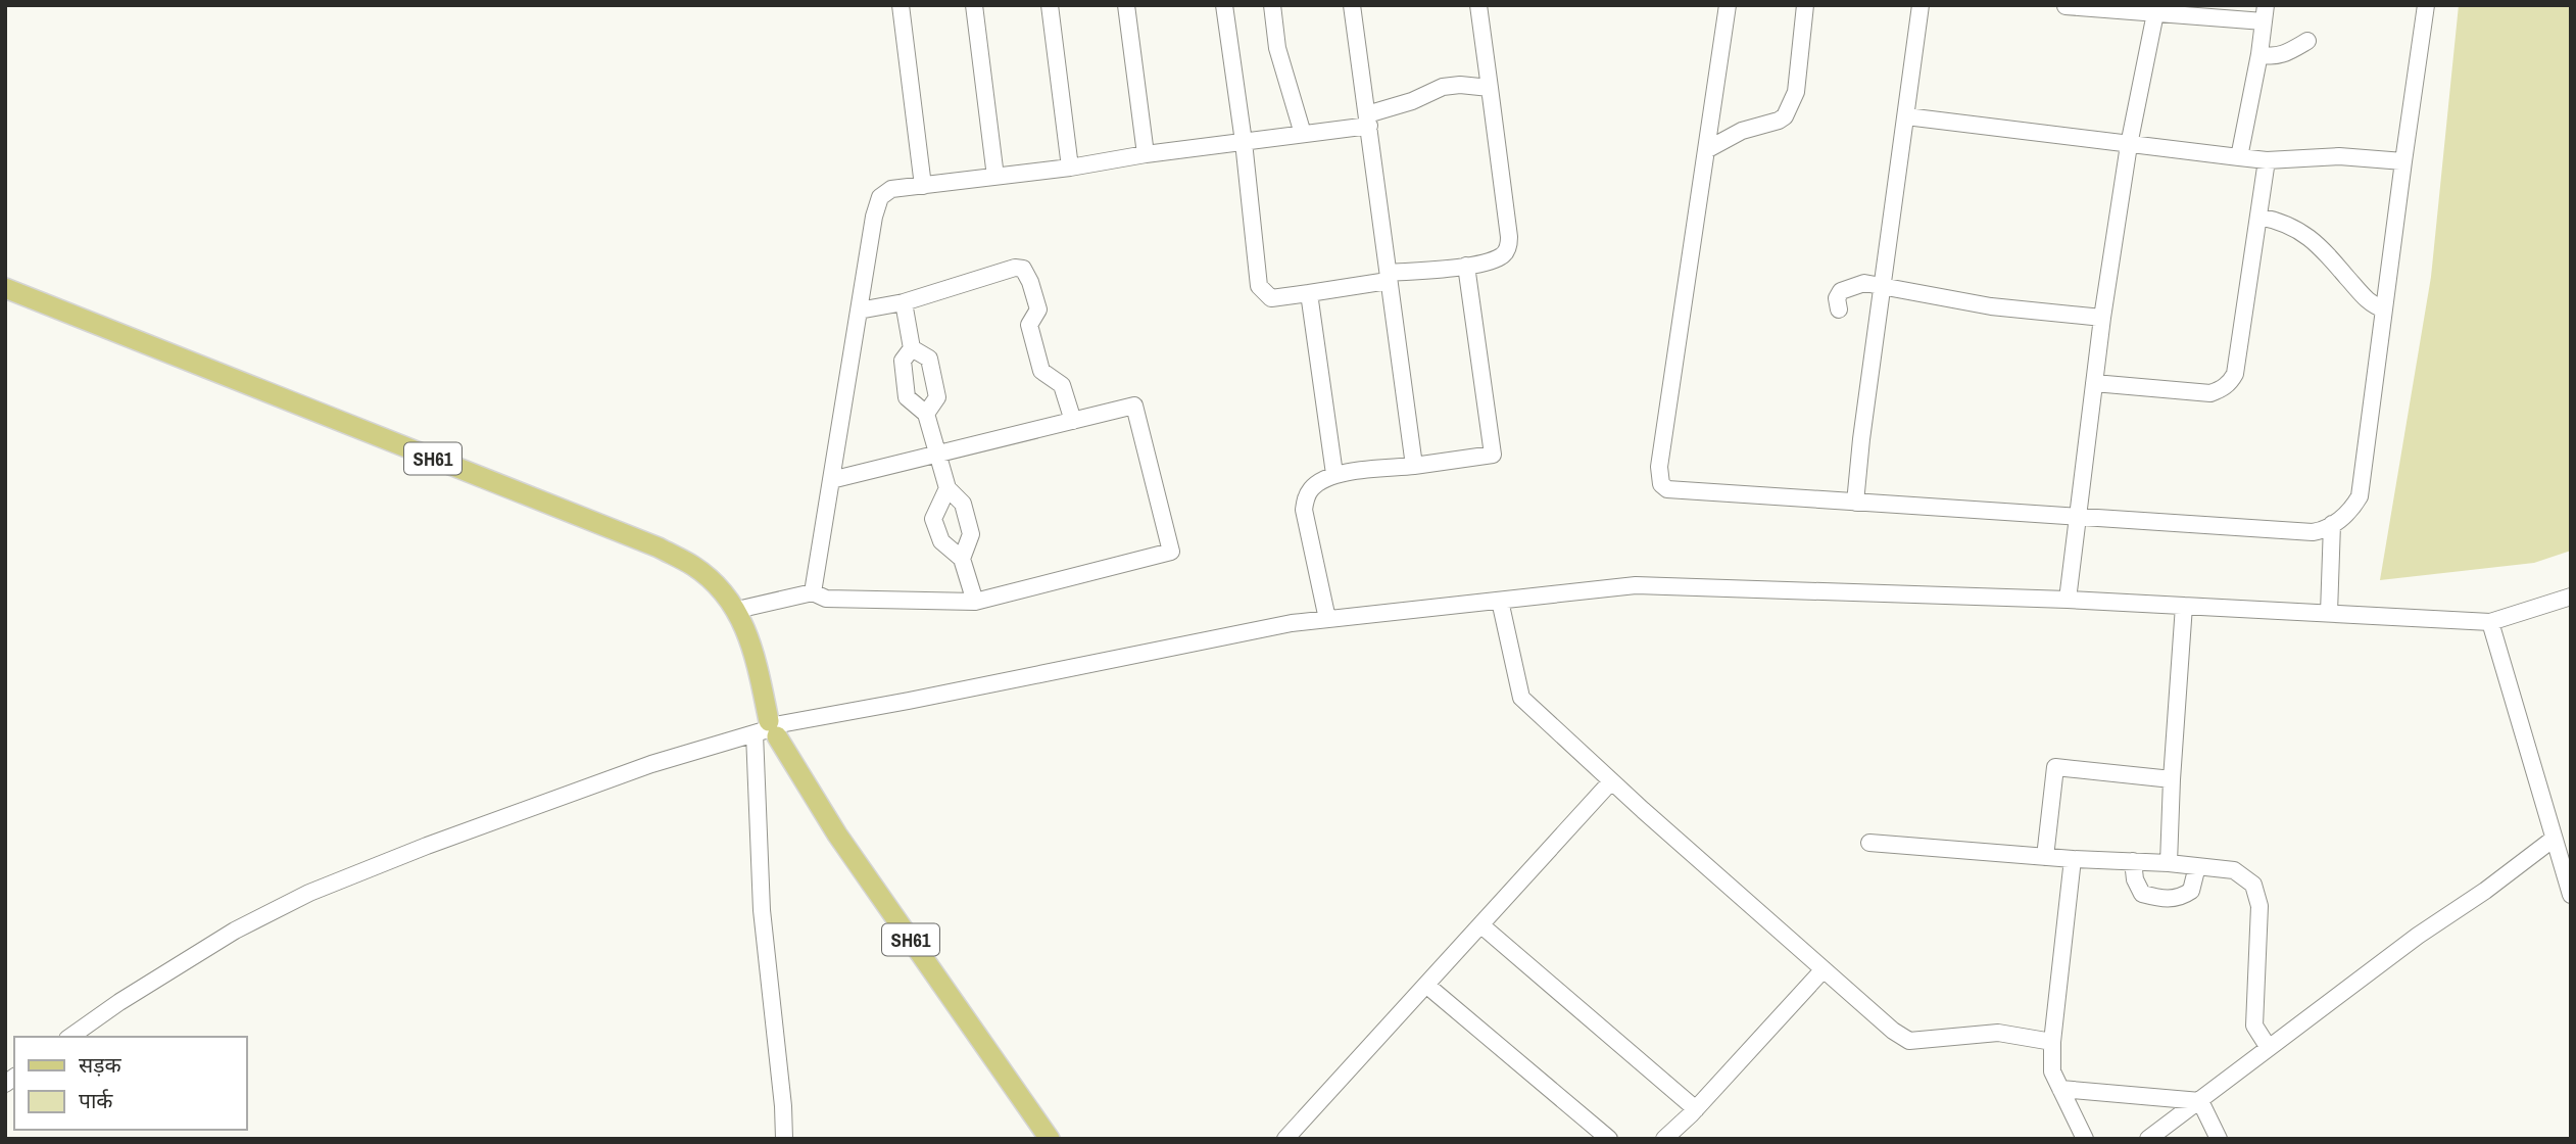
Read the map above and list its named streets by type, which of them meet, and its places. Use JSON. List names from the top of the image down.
{
  "streets": {
    "main road": ["SH61"]
  },
  "legend": ["सड़क", "पार्क"]
}
